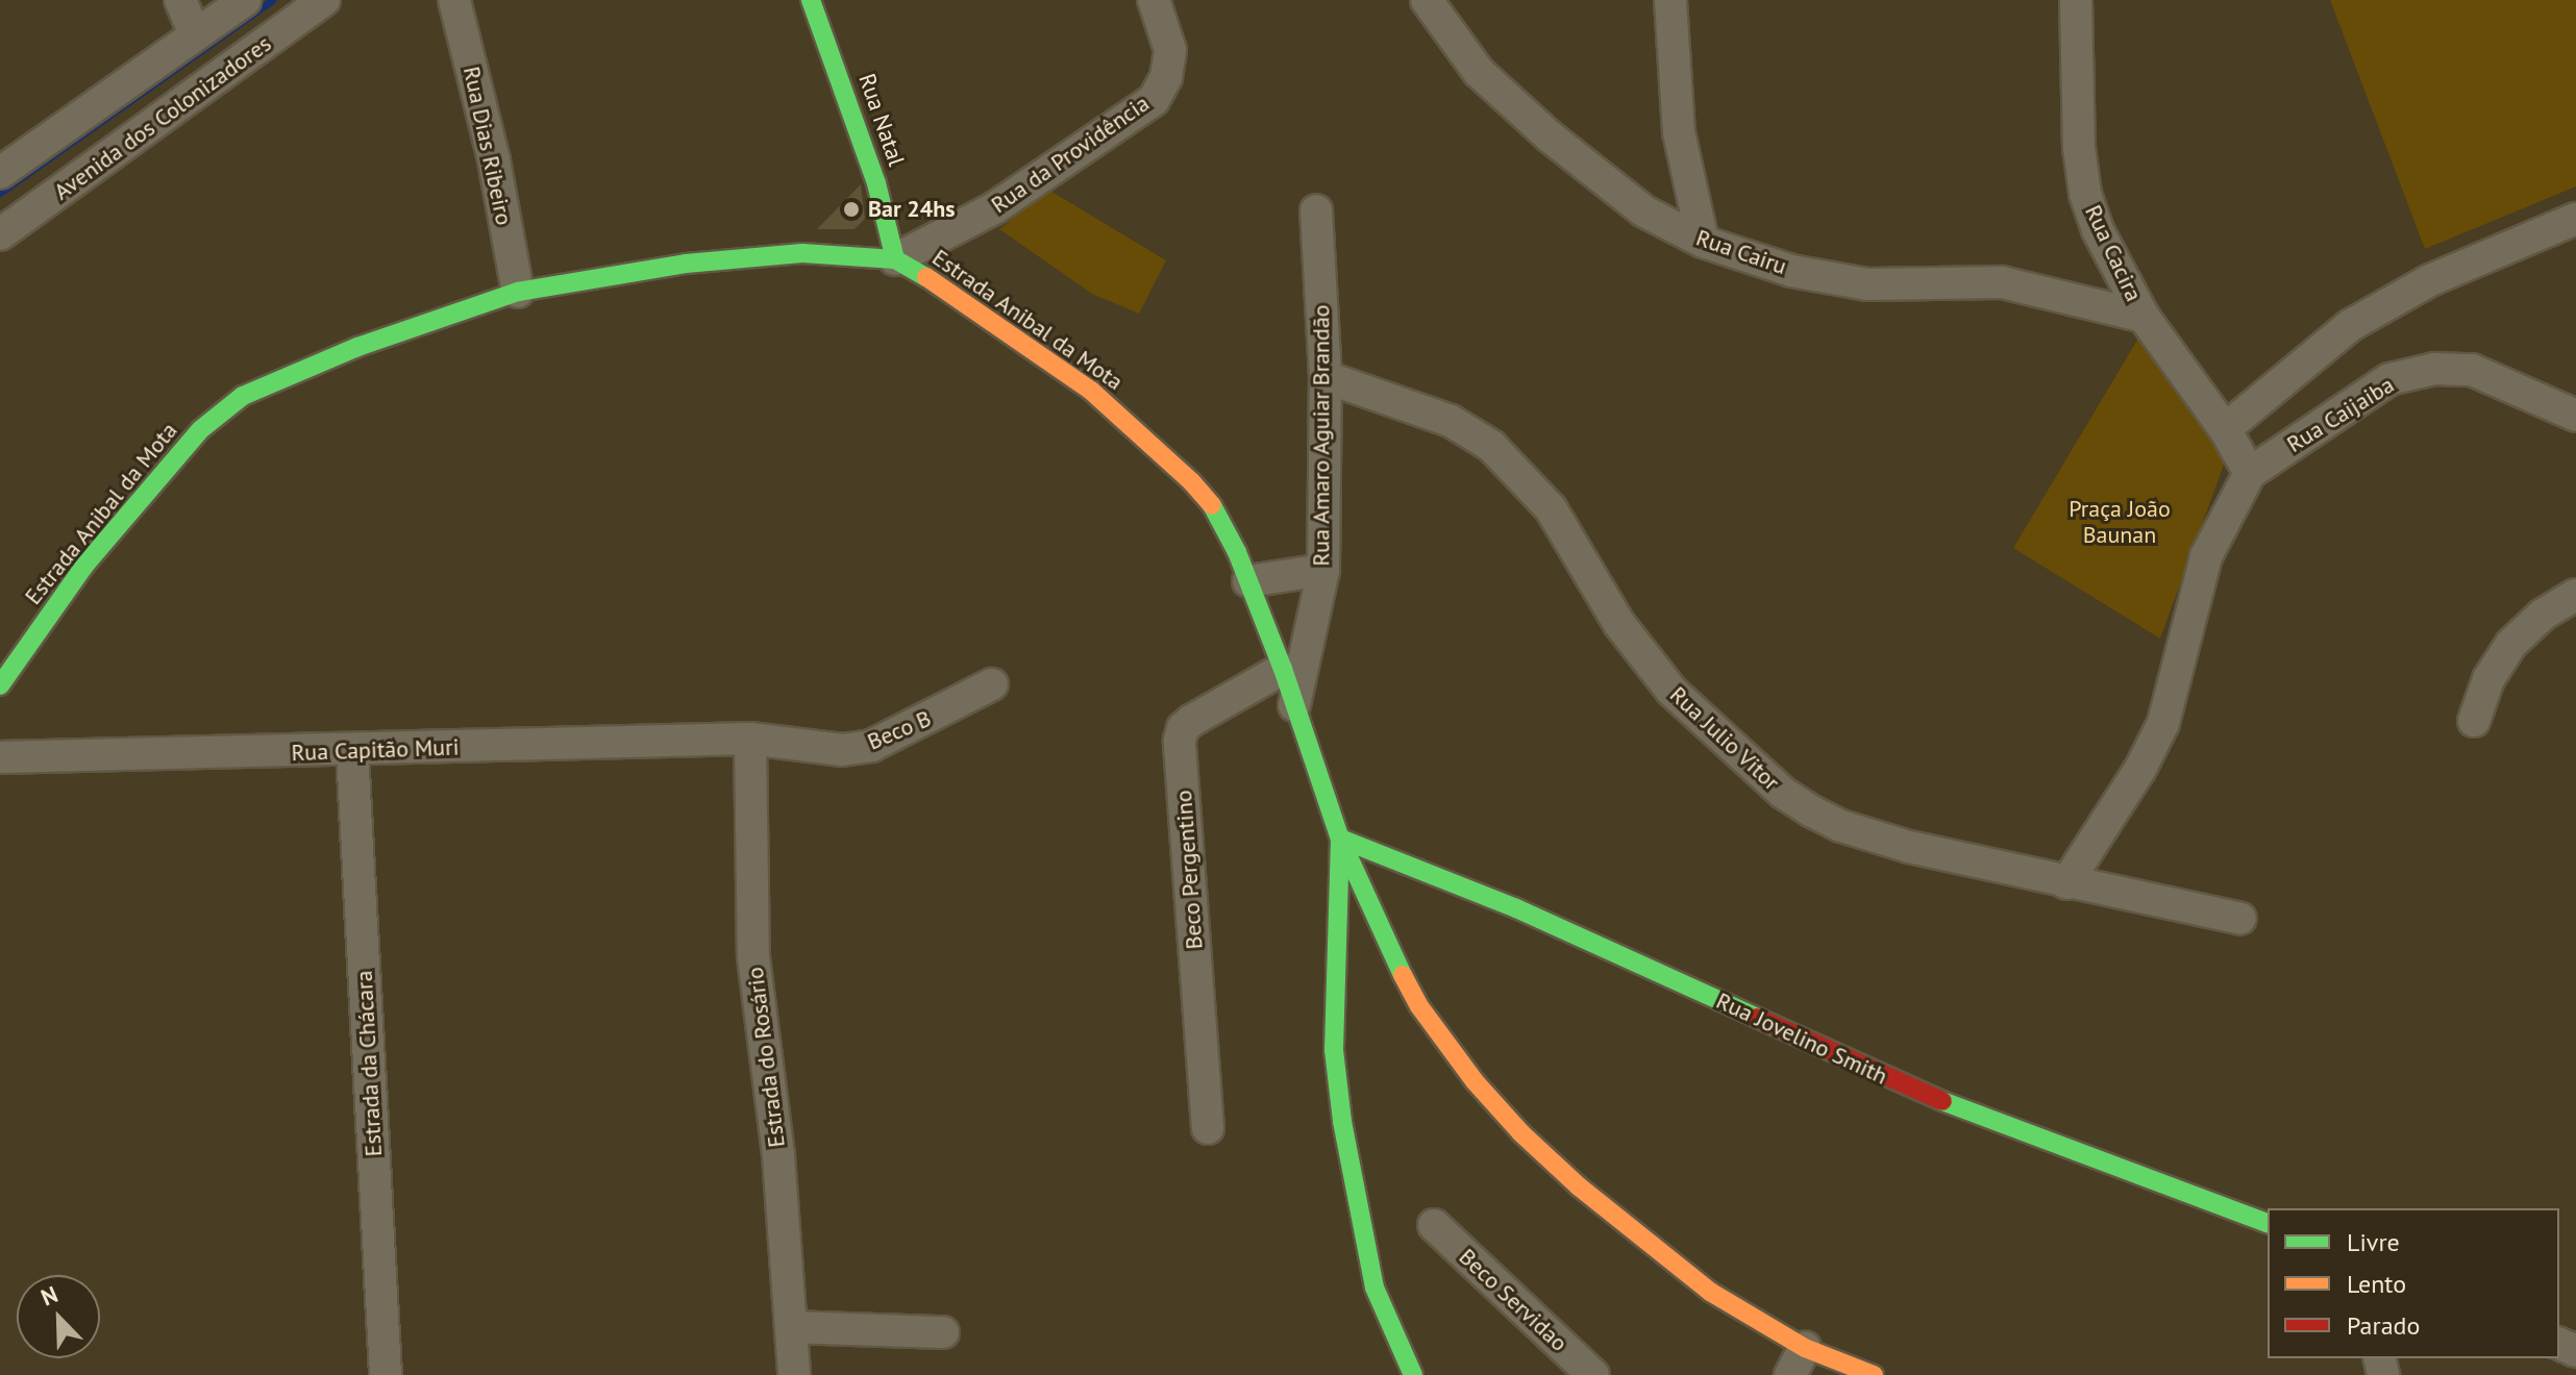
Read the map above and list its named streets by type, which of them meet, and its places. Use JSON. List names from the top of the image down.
{
  "streets": {
    "street": [
      "Avenida dos Colonizadores",
      "Rua Natal",
      "Rua Dias Ribeiro",
      "Rua da Providência",
      "Rua Cairu",
      "Rua Cacira",
      "Estrada Anibal da Mota",
      "Rua Caijaiba",
      "Rua Amaro Aguiar Brandão",
      "Beco B",
      "Rua Julio Vitor",
      "Rua Capitão Muri",
      "Beco Pergentino",
      "Rua Jovelino Smith",
      "Estrada do Rosário",
      "Estrada da Chácara",
      "Beco Servidao"
    ]
  },
  "crossings": [
    ["Rua Natal", "Rua da Providência"],
    ["Rua Natal", "Estrada Anibal da Mota"],
    ["Rua Dias Ribeiro", "Estrada Anibal da Mota"],
    ["Rua da Providência", "Estrada Anibal da Mota"],
    ["Rua Cairu", "Rua Cacira"],
    ["Rua Cacira", "Rua Caijaiba"],
    ["Estrada Anibal da Mota", "Rua Amaro Aguiar Brandão"],
    ["Estrada Anibal da Mota", "Beco Pergentino"],
    ["Estrada Anibal da Mota", "Rua Jovelino Smith"],
    ["Rua Amaro Aguiar Brandão", "Rua Julio Vitor"],
    ["Beco B", "Rua Capitão Muri"],
    ["Beco B", "Estrada do Rosário"],
    ["Rua Capitão Muri", "Estrada do Rosário"],
    ["Rua Capitão Muri", "Estrada da Chácara"]
  ],
  "parks": ["Praça João Baunan"],
  "places": ["Bar 24hs"],
  "legend": ["Livre", "Lento", "Parado"],
  "north": "top left"
}
